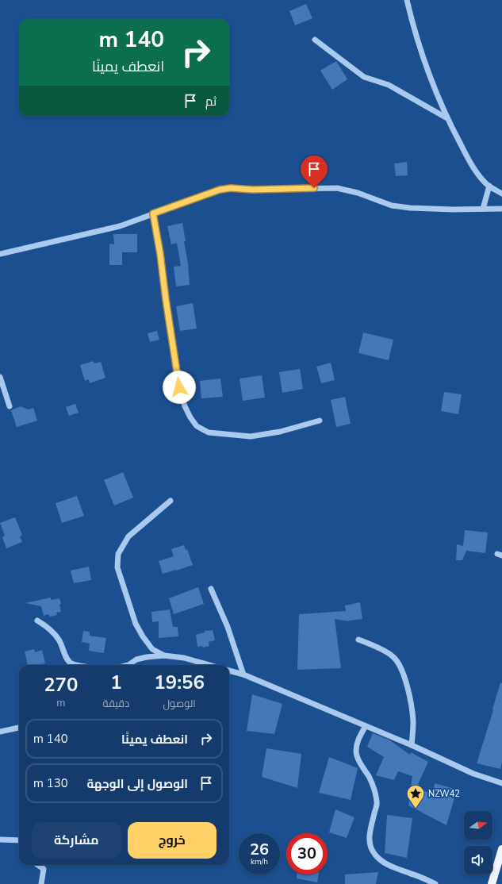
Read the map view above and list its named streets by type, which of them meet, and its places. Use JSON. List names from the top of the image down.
{
  "places": {
    "place": ["NZW42"]
  },
  "north": "right",
  "page": {
    "turn": ["140 m", "انعطف يمينًا"],
    "then": "ثم",
    "eta": [
      "19:56",
      "الوصول",
      "1",
      "دقيقة",
      "270",
      "m"
    ],
    "list": [
      {
        "name": "انعطف يمينًا",
        "value": "140 m"
      },
      {
        "name": "الوصول إلى الوجهة",
        "value": "130 m"
      }
    ],
    "buttons": ["خروج", "مشاركة"],
    "speed": "26 km/h",
    "limit": "30"
  }
}
